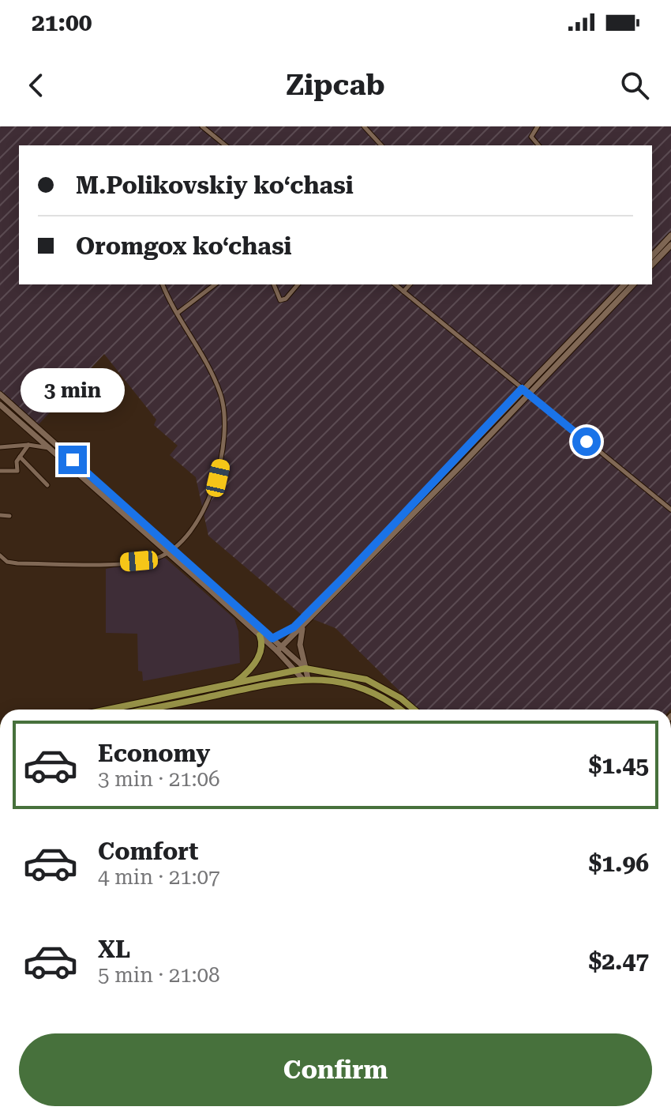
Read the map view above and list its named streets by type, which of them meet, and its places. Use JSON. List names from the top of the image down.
{
  "page": {
    "status": "21:00",
    "header": "Zipcab",
    "banner": ["M.Polikovskiy koʻchasi", "Oromgox ko‘chasi"],
    "bubble": "3 min",
    "list": [
      {
        "name": "Economy",
        "note": "3 min · 21:06",
        "value": "$1.45"
      },
      {
        "name": "Comfort",
        "note": "4 min · 21:07",
        "value": "$1.96"
      },
      {
        "name": "XL",
        "note": "5 min · 21:08",
        "value": "$2.47"
      }
    ],
    "buttons": "Confirm"
  }
}
